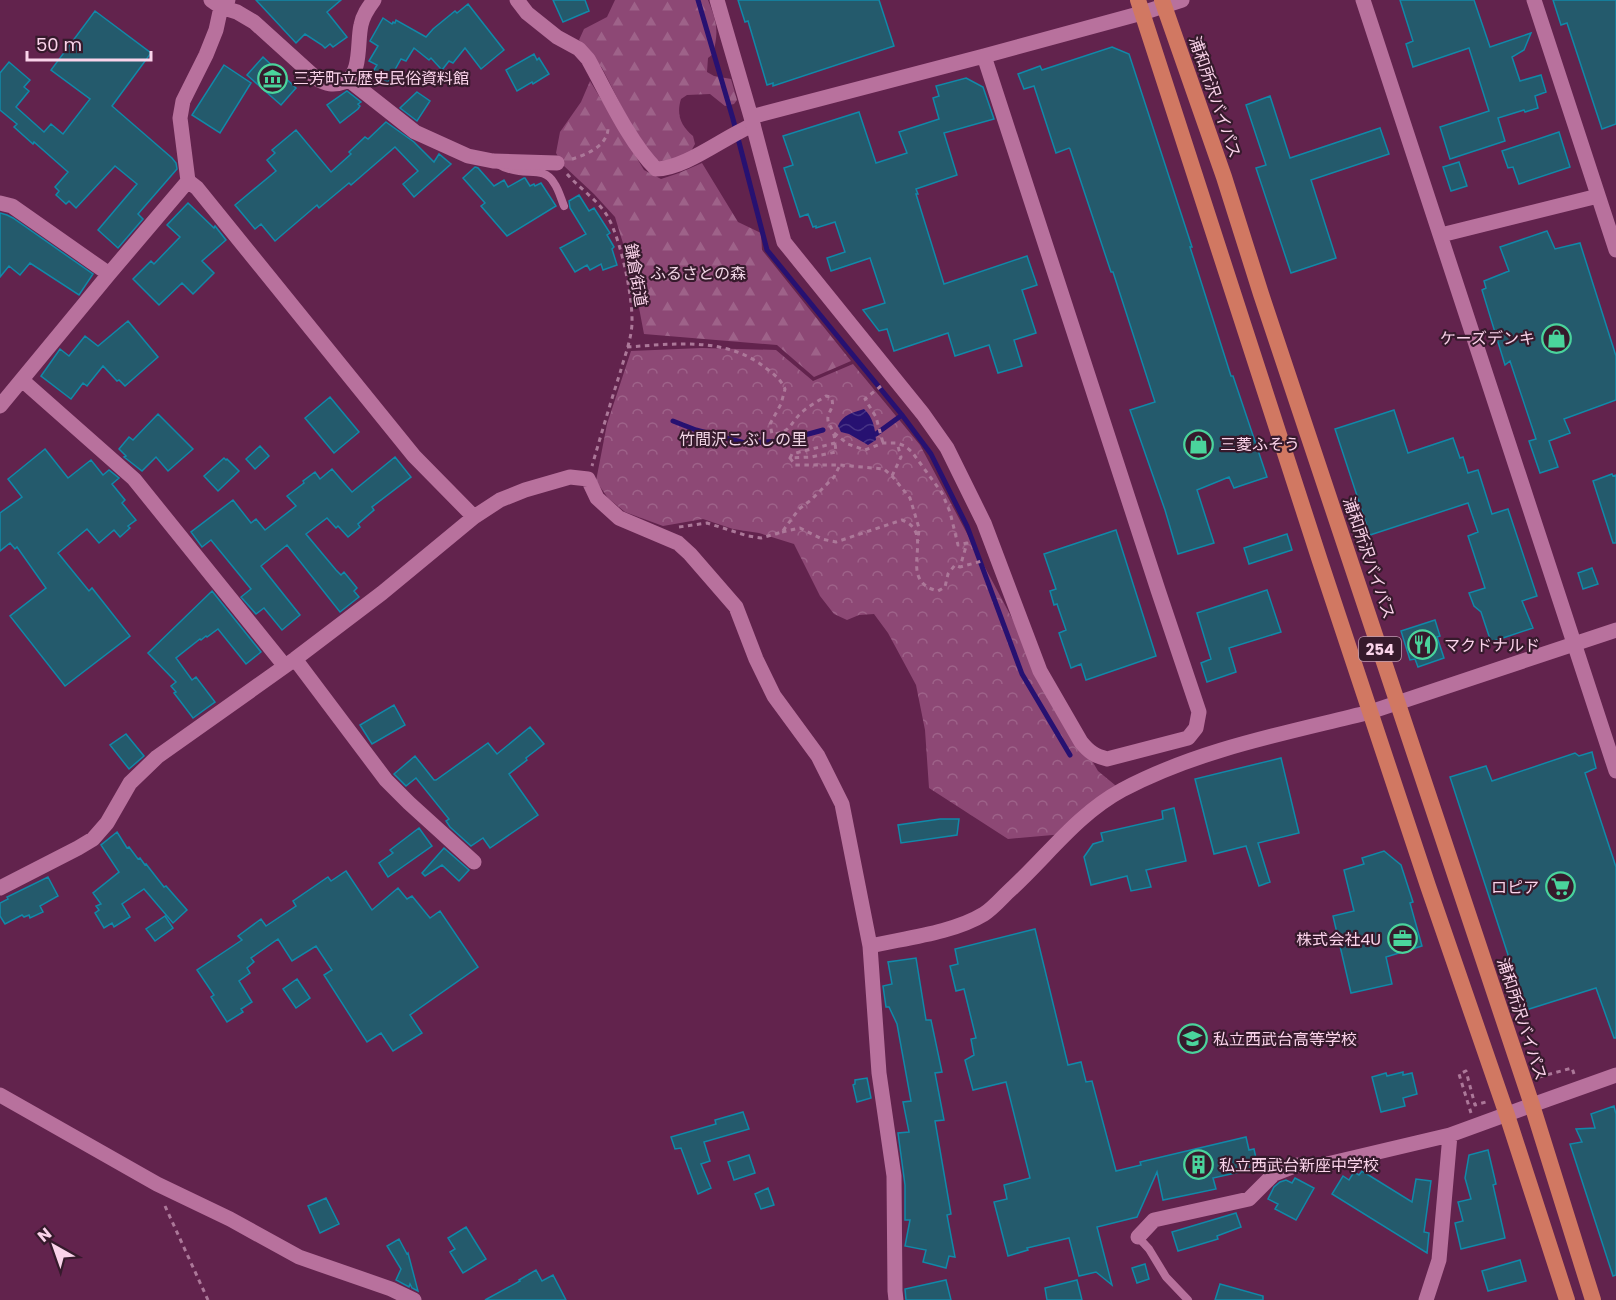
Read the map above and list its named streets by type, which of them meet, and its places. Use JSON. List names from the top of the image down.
{
  "streets": {
    "highway": ["浦和所沢バイパス", "254"],
    "path": ["鎌倉街道"]
  },
  "parks": ["ふるさとの森", "竹間沢こぶしの里"],
  "places": {
    "museum": ["三芳町立歴史民俗資料館"],
    "shop": ["ケーズデンキ", "三菱ふそう"],
    "restaurant": ["マクドナルド"],
    "supermarket": ["ロピア"],
    "office": ["株式会社4U"],
    "school or university": ["私立西武台高等学校"],
    "building": ["私立西武台新座中学校"]
  },
  "scale_bar": "50 m",
  "north": "top left"
}
